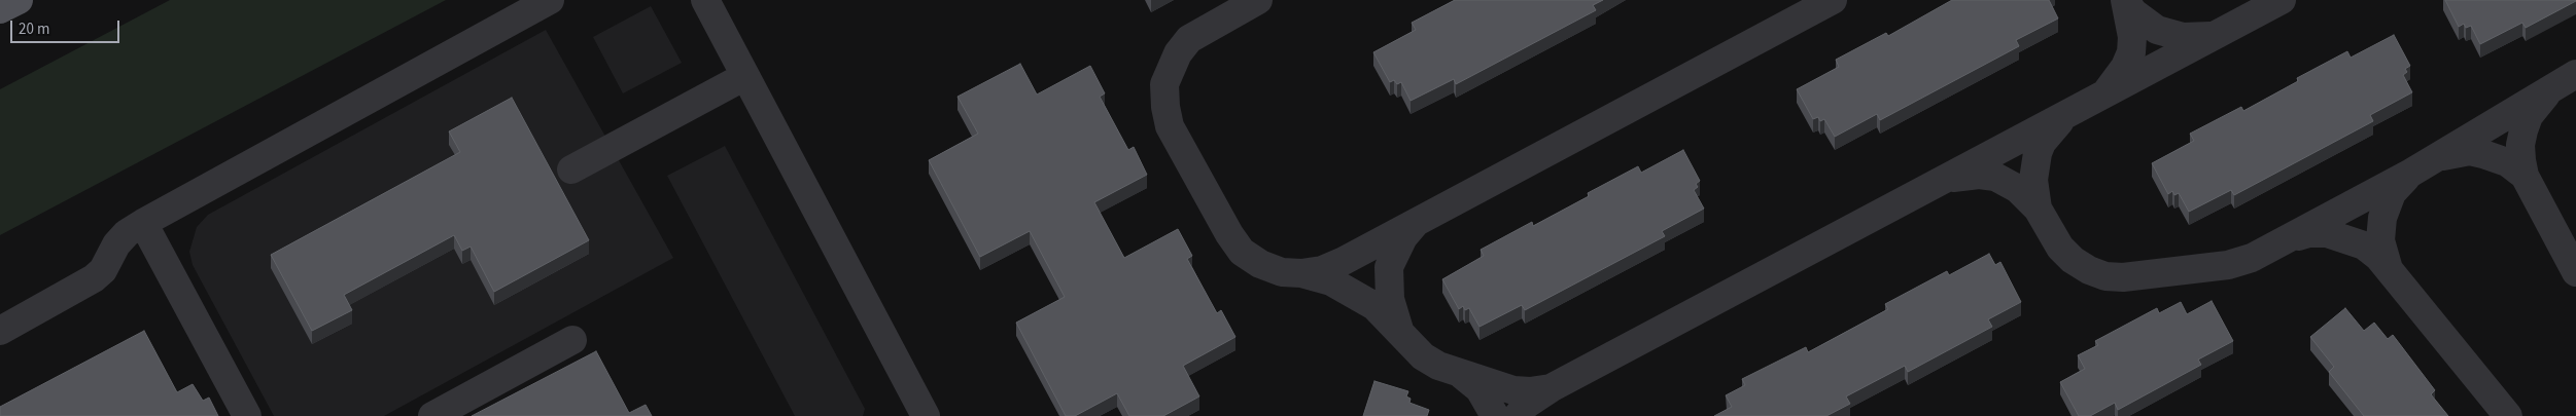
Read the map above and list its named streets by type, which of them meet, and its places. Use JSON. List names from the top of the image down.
{
  "scale_bar": "20 m"
}
